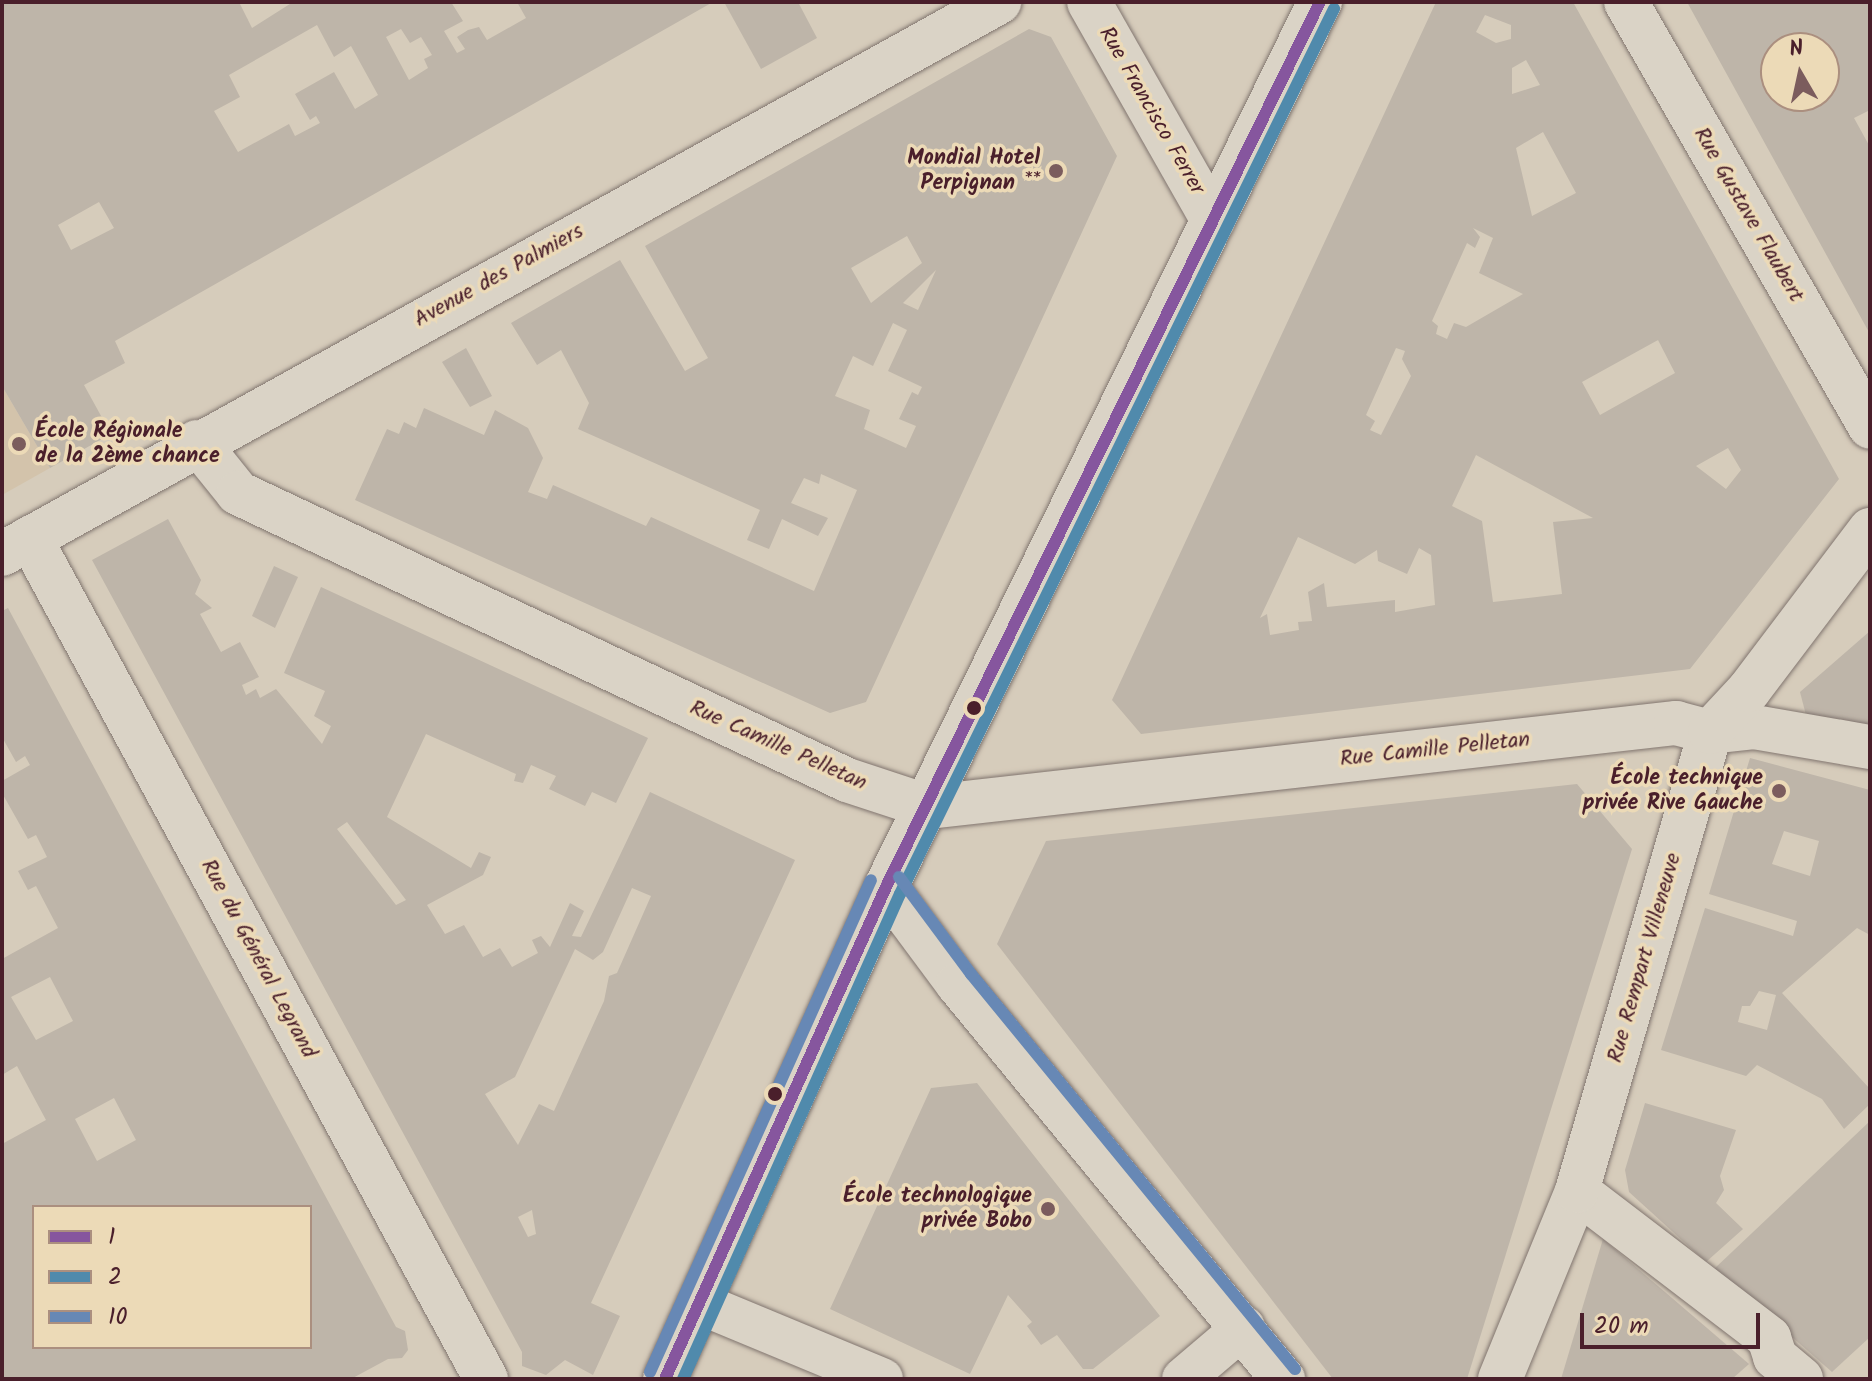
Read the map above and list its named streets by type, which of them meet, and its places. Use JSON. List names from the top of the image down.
{
  "streets": {
    "street": [
      "Rue Francisco Ferrer",
      "Rue Gustave Flaubert",
      "Avenue des Palmiers",
      "Rue Camille Pelletan",
      "Rue Rempart Villeneuve",
      "Rue du Général Legrand"
    ]
  },
  "crossings": [
    ["Avenue des Palmiers", "Rue Camille Pelletan"],
    ["Avenue des Palmiers", "Rue du Général Legrand"],
    ["Rue Camille Pelletan", "Rue Rempart Villeneuve"]
  ],
  "places": [
    "Mondial Hotel Perpignan **",
    "École Régionale de la 2ème chance",
    "École technique privée Rive Gauche",
    "École technologique privée Bobo"
  ],
  "lines": ["transit line 1", "transit line 2", "transit line 10"],
  "legend": ["1", "2", "10"],
  "scale_bar": "20 m",
  "north": "top"
}
